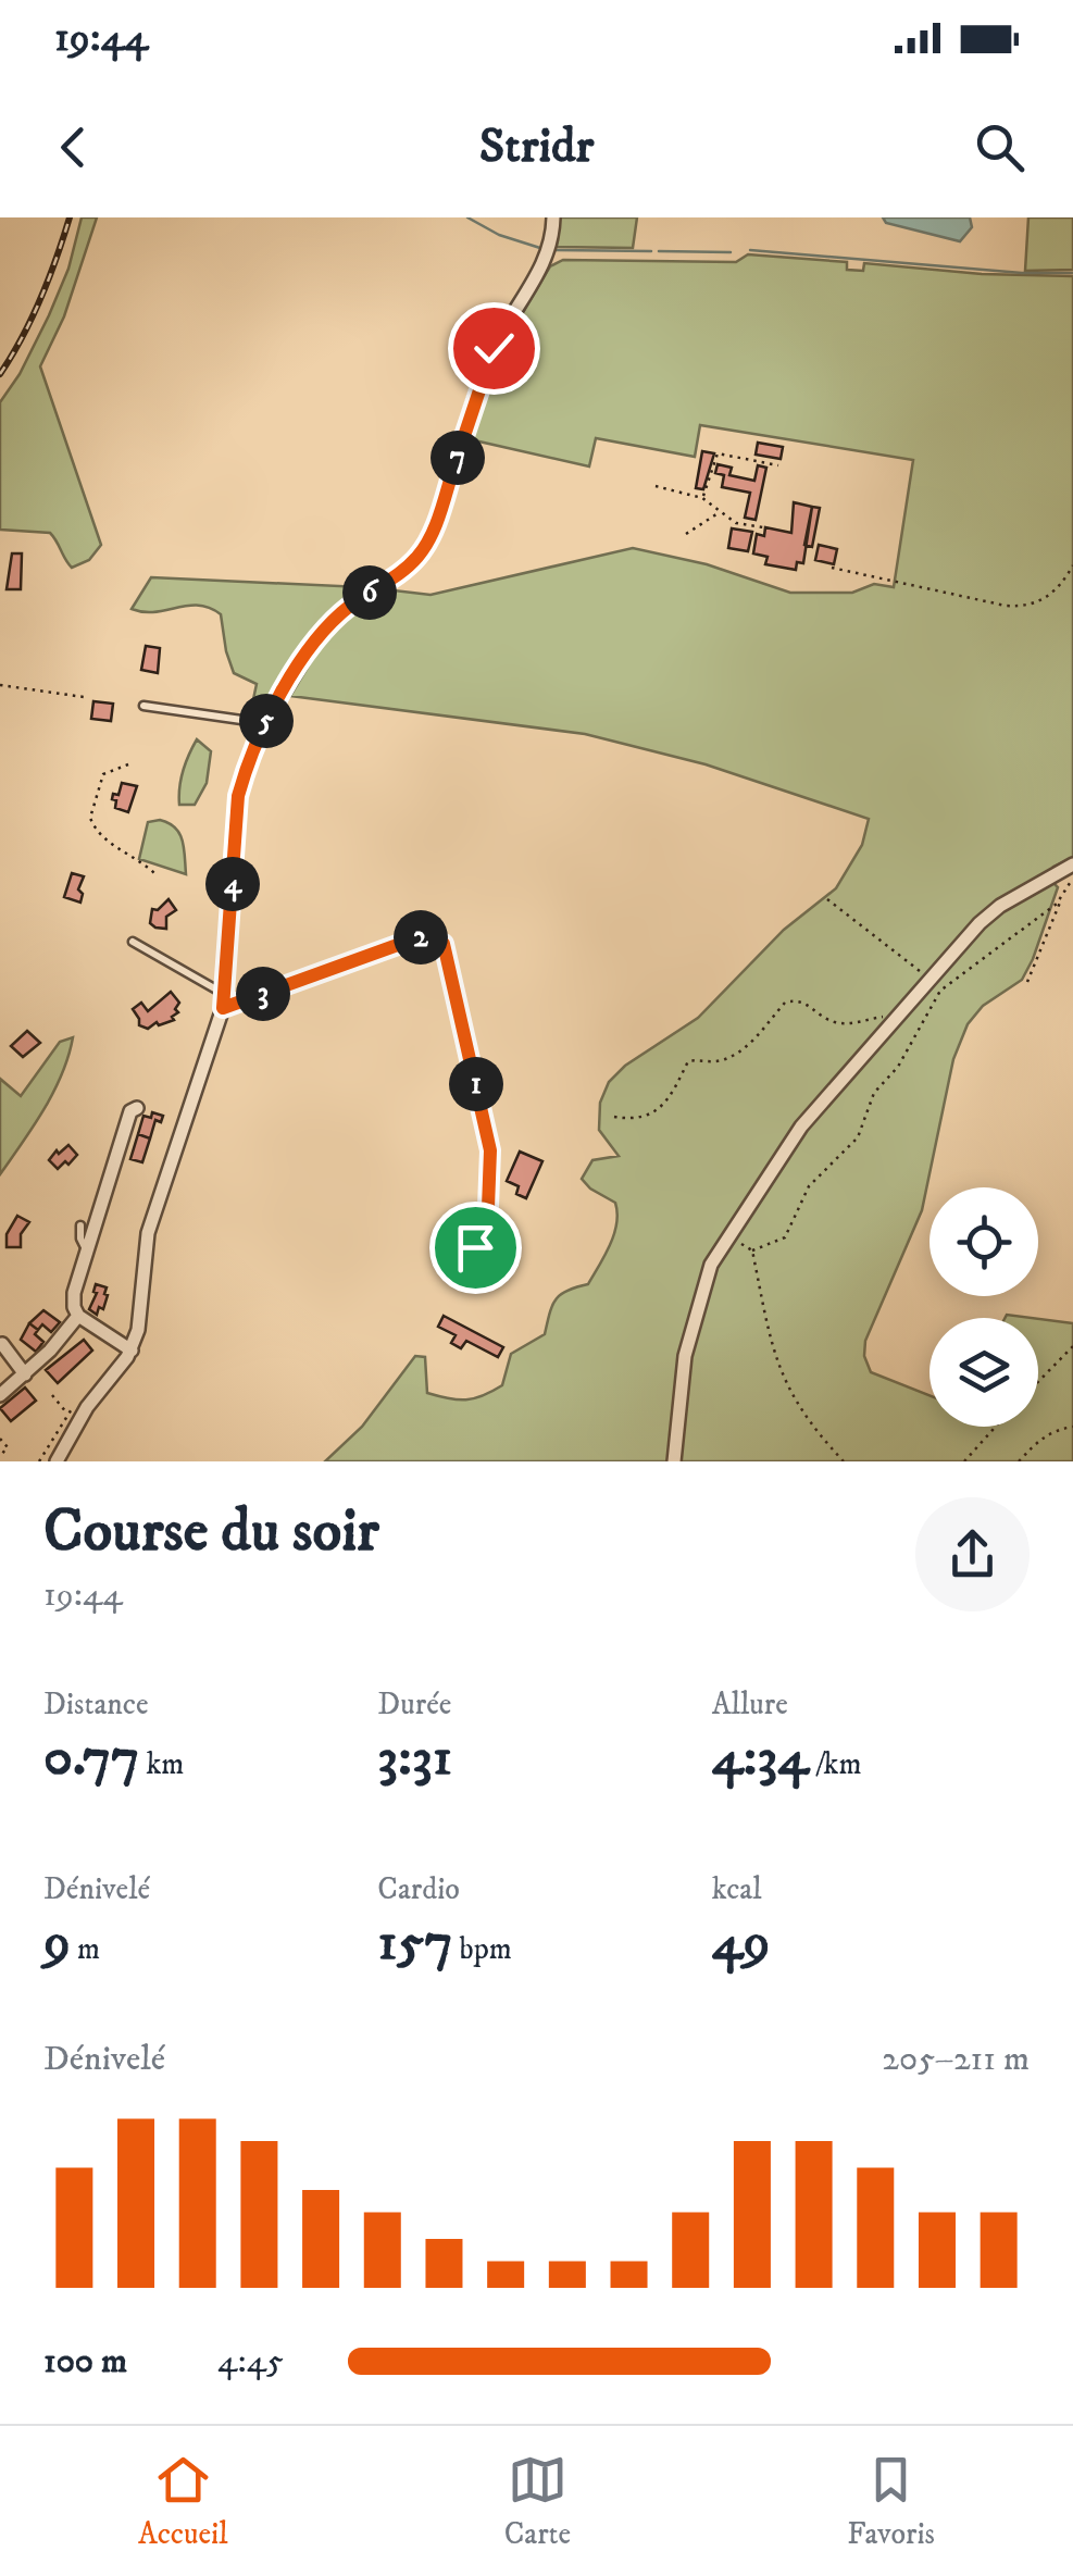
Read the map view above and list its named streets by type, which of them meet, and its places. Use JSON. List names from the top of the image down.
{
  "page": {
    "status": "19:44",
    "header": "Stridr",
    "pins": [
      "7",
      "6",
      "5",
      "4",
      "2",
      "3",
      "1"
    ],
    "heading": ["Course du soir", "19:44"],
    "stats": [
      ["Distance", "0.77 km"],
      ["Durée", "3:31"],
      ["Allure", "4:34 /km"],
      ["Dénivelé", "9 m"],
      ["Cardio", "157 bpm"],
      ["kcal", "49"]
    ],
    "chart": ["Dénivelé", "205–211 m"],
    "list": [
      {
        "name": "100 m",
        "note": "4:45"
      }
    ],
    "tabs": ["Accueil", "Carte", "Favoris"]
  }
}
